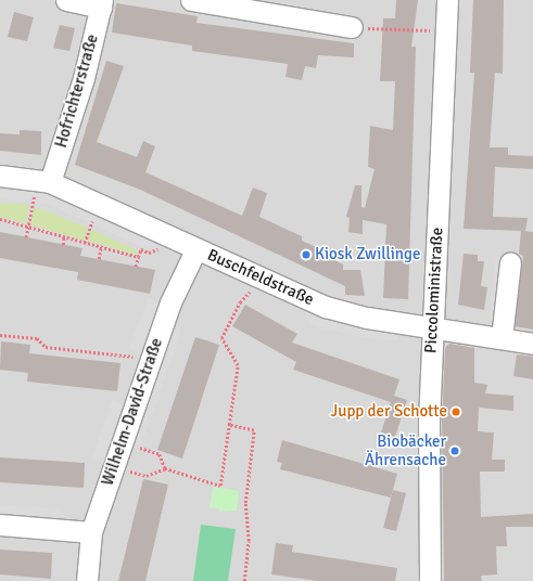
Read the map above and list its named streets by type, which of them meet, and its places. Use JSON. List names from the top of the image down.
{
  "streets": {
    "street": [
      "Hofrichterstraße",
      "Buschfeldstraße",
      "Piccoloministraße",
      "Wilhelm-David-Straße"
    ]
  },
  "crossings": [
    ["Hofrichterstraße", "Buschfeldstraße"],
    ["Buschfeldstraße", "Piccoloministraße"],
    ["Buschfeldstraße", "Wilhelm-David-Straße"]
  ],
  "places": ["Kiosk Zwillinge", "Jupp der Schotte", "Biobäcker Ährensache"]
}
